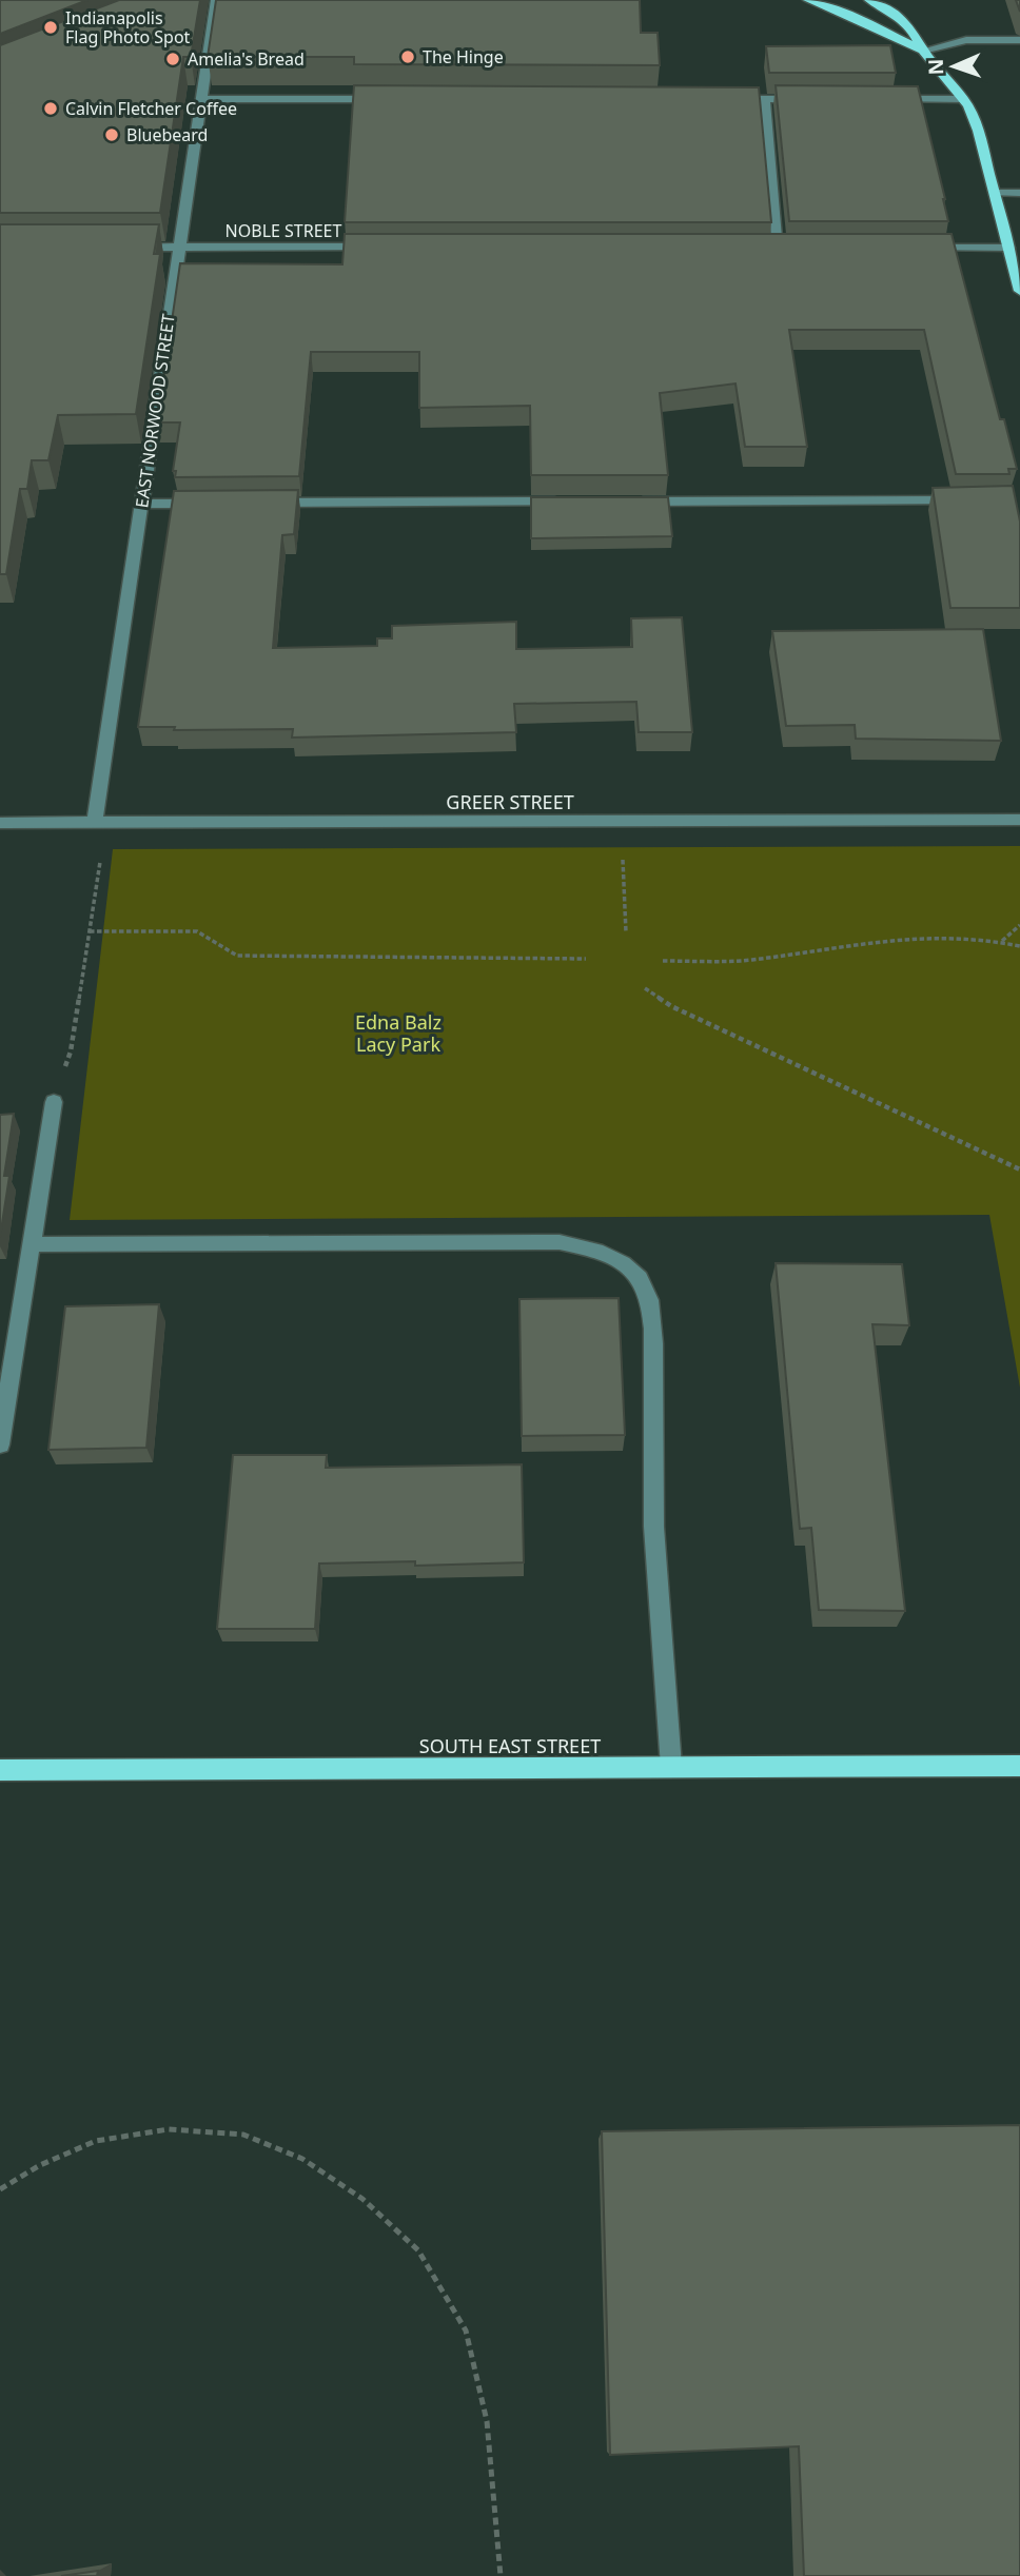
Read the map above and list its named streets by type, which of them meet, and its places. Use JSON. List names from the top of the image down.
{
  "streets": {
    "main road": ["SOUTH EAST STREET"],
    "street": ["NOBLE STREET", "EAST NORWOOD STREET", "GREER STREET"]
  },
  "crossings": [
    ["NOBLE STREET", "EAST NORWOOD STREET"],
    ["EAST NORWOOD STREET", "GREER STREET"]
  ],
  "parks": ["Edna Balz Lacy Park"],
  "places": [
    "Indianapolis Flag Photo Spot",
    "The Hinge",
    "Amelia's Bread",
    "Calvin Fletcher Coffee",
    "Bluebeard"
  ],
  "north": "left"
}
